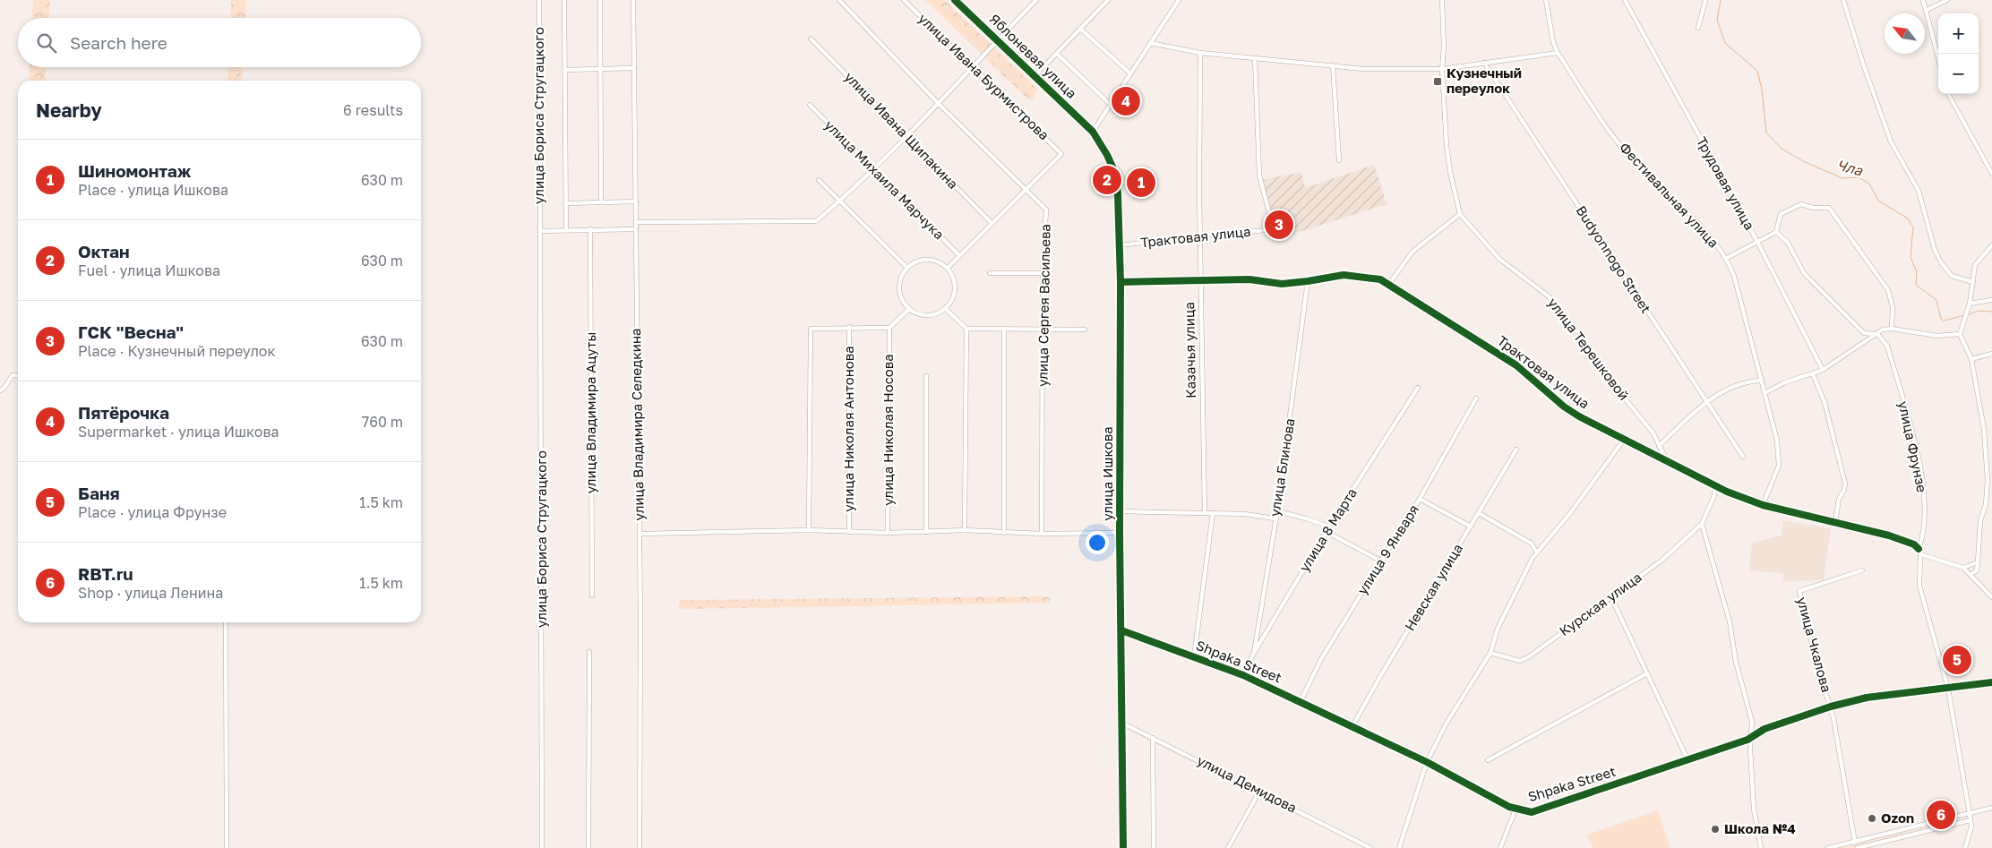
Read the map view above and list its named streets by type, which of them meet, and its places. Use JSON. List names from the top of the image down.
{
  "streets": {
    "street": [
      "Яблоневая улица",
      "улица Ивана Бурмистрова",
      "улица Бориса Стругацкого",
      "улица Ивана Щипакина",
      "улица Михаила Марчука",
      "Трудовая улица",
      "Фестивальная улица",
      "Трактовая улица",
      "Budyonnogo Street",
      "улица Сергея Васильева",
      "улица Терешковой",
      "Казачья улица",
      "улица Владимира Ацуты",
      "улица Владимира Селедкина",
      "улица Николая Антонова",
      "улица Николая Носова",
      "улица Фрунзе",
      "улица Блинова",
      "улица Ишкова",
      "улица 8 Марта",
      "улица 9 Января",
      "Невская улица",
      "Курская улица",
      "улица Чкалова",
      "Shpaka Street",
      "улица Демидова"
    ]
  },
  "crossings": [
    ["Яблоневая улица", "улица Ишкова"],
    ["улица Ивана Бурмистрова", "улица Сергея Васильева"],
    ["Фестивальная улица", "Трактовая улица"],
    ["Трактовая улица", "улица Терешковой"],
    ["Трактовая улица", "Казачья улица"],
    ["Трактовая улица", "улица Фрунзе"],
    ["Трактовая улица", "улица Блинова"],
    ["Трактовая улица", "улица Ишкова"],
    ["улица Фрунзе", "Shpaka Street"],
    ["улица Блинова", "улица 8 Марта"],
    ["улица Ишкова", "Shpaka Street"],
    ["улица Ишкова", "улица Демидова"],
    ["улица 8 Марта", "Shpaka Street"],
    ["улица 9 Января", "Shpaka Street"],
    ["Невская улица", "Shpaka Street"],
    ["улица Чкалова", "Shpaka Street"]
  ],
  "water": ["Чла"],
  "places": {
    "transit": ["Кузнечный переулок"],
    "other": ["Ozon", "Школа №4"]
  },
  "north": "top left",
  "page": {
    "map_buttons": ["+", "−"],
    "search": "Search here",
    "heading": ["Nearby", "6 results"],
    "pins": [
      "4",
      "2",
      "1",
      "3",
      "5",
      "6"
    ],
    "list": [
      {
        "mark": "1",
        "name": "Шиномонтаж",
        "note": "Place · улица Ишкова",
        "value": "630 m"
      },
      {
        "mark": "2",
        "name": "Октан",
        "note": "Fuel · улица Ишкова",
        "value": "630 m"
      },
      {
        "mark": "3",
        "name": "ГСК \"Весна\"",
        "note": "Place · Кузнечный переулок",
        "value": "630 m"
      },
      {
        "mark": "4",
        "name": "Пятёрочка",
        "note": "Supermarket · улица Ишкова",
        "value": "760 m"
      },
      {
        "mark": "5",
        "name": "Баня",
        "note": "Place · улица Фрунзе",
        "value": "1.5 km"
      },
      {
        "mark": "6",
        "name": "RBT.ru",
        "note": "Shop · улица Ленина",
        "value": "1.5 km"
      }
    ]
  }
}
